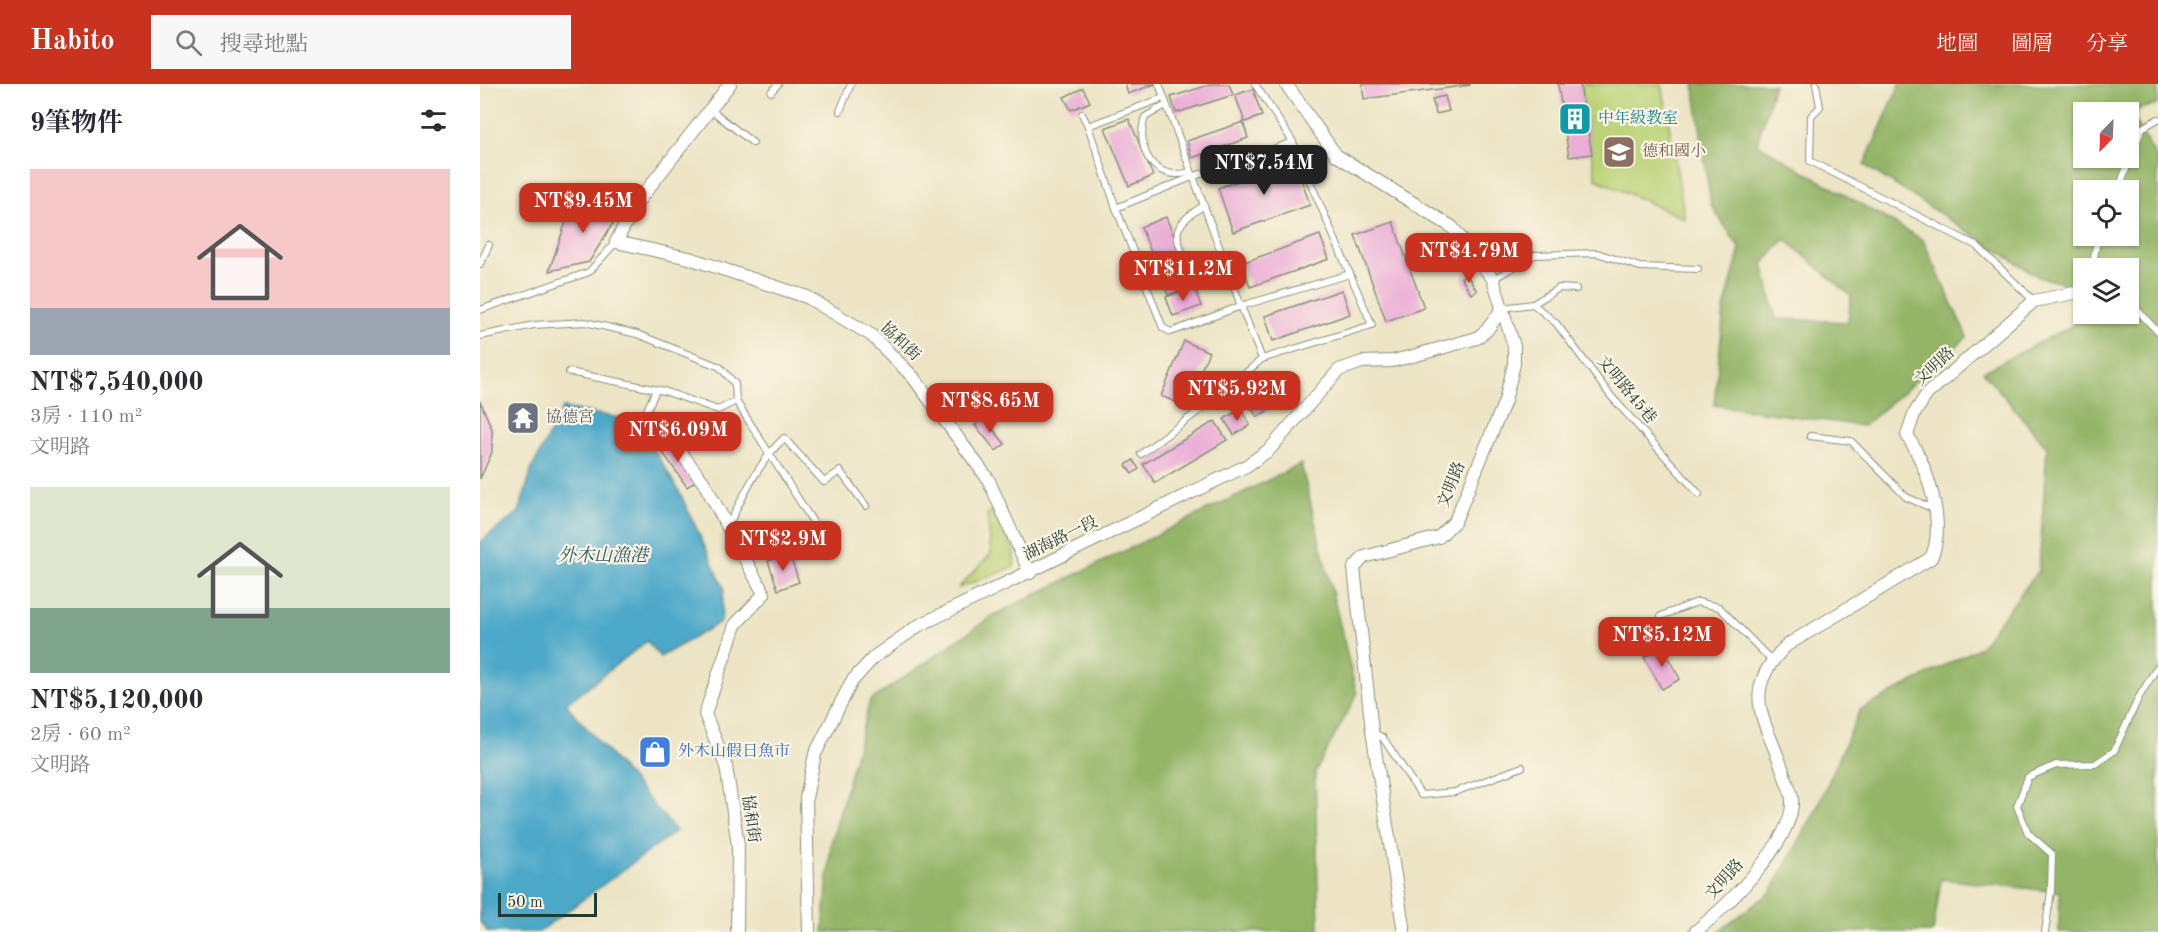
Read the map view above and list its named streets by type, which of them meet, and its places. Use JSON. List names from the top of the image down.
{
  "streets": {
    "street": ["協和街", "文明路", "湖海路一段"],
    "lane": ["文明路45巷"]
  },
  "crossings": [
    ["協和街", "湖海路一段"],
    ["文明路", "湖海路一段"]
  ],
  "water": ["外木山漁港"],
  "places": {
    "building": ["中年級教室"],
    "school or university": ["德和國小"],
    "temple": ["協德宮"],
    "shop": ["外木山假日魚市"]
  },
  "scale_bar": "50 m",
  "north": "bottom left",
  "page": {
    "header": "Habito",
    "search": "搜尋地點",
    "nav": ["地圖", "圖層", "分享"],
    "heading": "9筆物件",
    "price": [
      "NT$7.54M",
      "NT$9.45M",
      "NT$4.79M",
      "NT$11.2M",
      "NT$5.92M",
      "NT$8.65M",
      "NT$6.09M",
      "NT$2.9M",
      "NT$5.12M"
    ],
    "list": [
      {
        "name": "NT$7,540,000",
        "note": "3房 · 110 m² · 文明路"
      },
      {
        "name": "NT$5,120,000",
        "note": "2房 · 60 m² · 文明路"
      }
    ],
    "scale": "50 m"
  }
}
